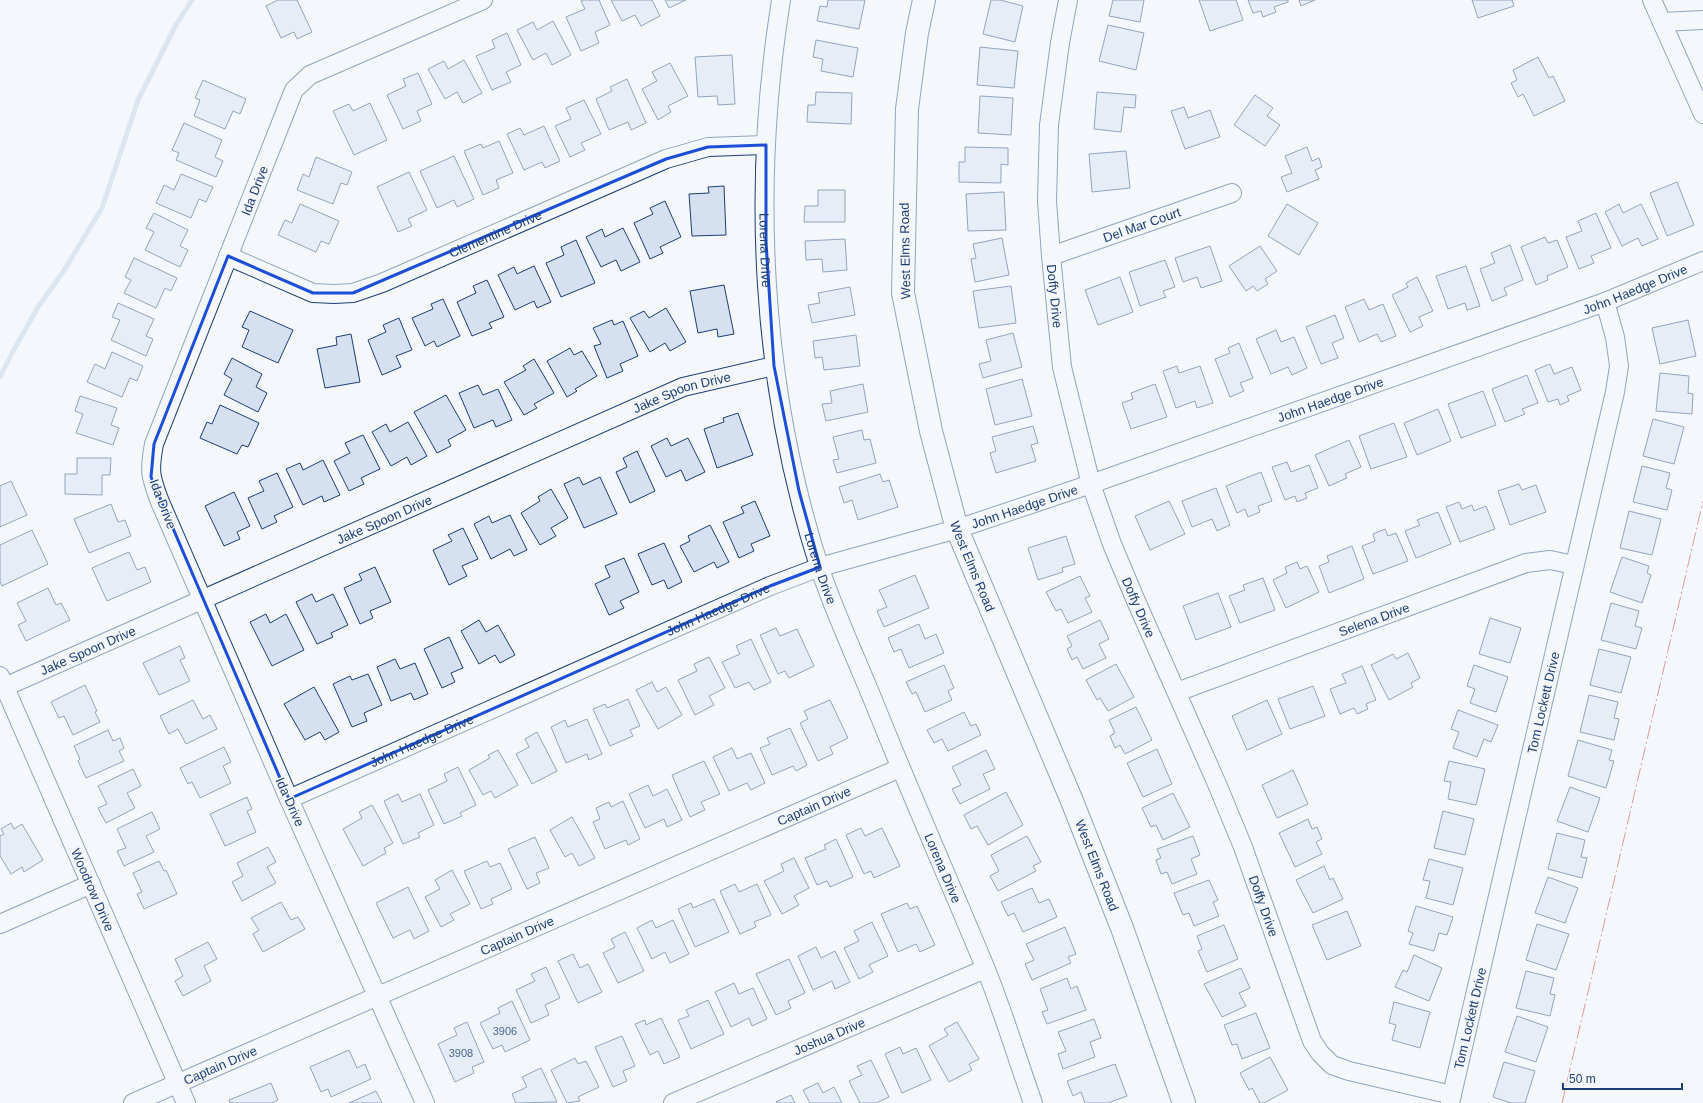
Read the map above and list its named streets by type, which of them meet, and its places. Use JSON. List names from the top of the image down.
{
  "streets": {
    "main road": ["West Elms Road"],
    "street": [
      "Ida Drive",
      "Del Mar Court",
      "Clementine Drive",
      "Lorena Drive",
      "John Haedge Drive",
      "Doffy Drive",
      "Jake Spoon Drive",
      "Selena Drive",
      "Tom Lockett Drive",
      "Captain Drive",
      "Woodrow Drive",
      "Joshua Drive"
    ]
  },
  "crossings": [
    ["Ida Drive", "Clementine Drive"],
    ["Ida Drive", "John Haedge Drive"],
    ["Ida Drive", "Jake Spoon Drive"],
    ["Ida Drive", "Captain Drive"],
    ["Del Mar Court", "Doffy Drive"],
    ["Clementine Drive", "Lorena Drive"],
    ["Lorena Drive", "John Haedge Drive"],
    ["Lorena Drive", "Jake Spoon Drive"],
    ["Lorena Drive", "Captain Drive"],
    ["Lorena Drive", "Joshua Drive"],
    ["West Elms Road", "John Haedge Drive"],
    ["John Haedge Drive", "Doffy Drive"],
    ["John Haedge Drive", "Tom Lockett Drive"],
    ["Doffy Drive", "Selena Drive"],
    ["Doffy Drive", "Tom Lockett Drive"],
    ["Jake Spoon Drive", "Woodrow Drive"],
    ["Selena Drive", "Tom Lockett Drive"],
    ["Captain Drive", "Woodrow Drive"]
  ],
  "house_numbers": ["3906", "3908"],
  "scale_bar": "50 m"
}
